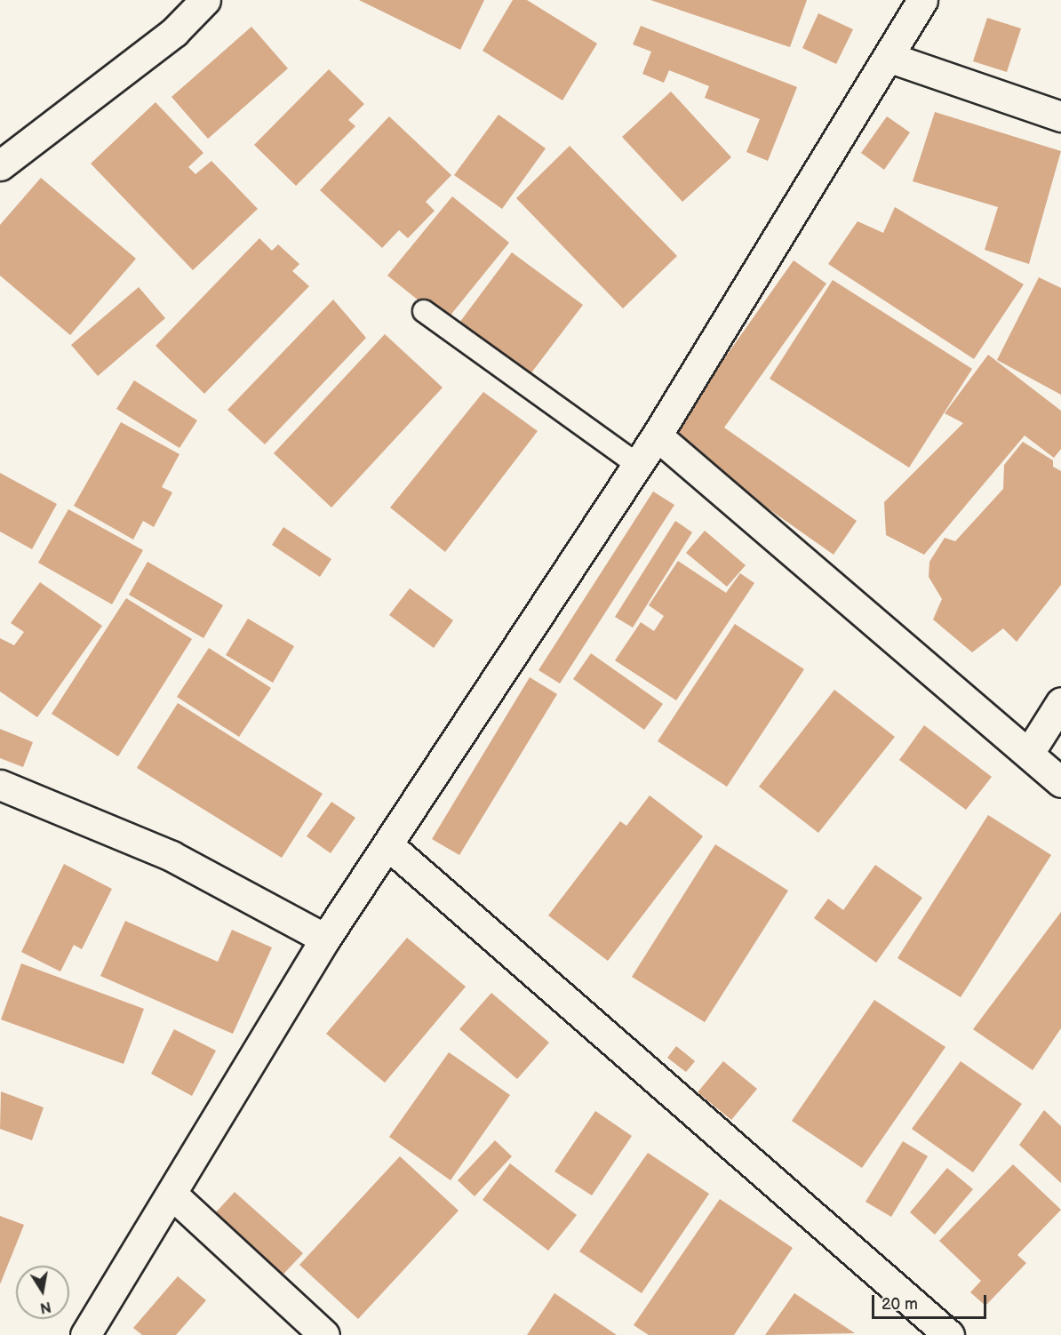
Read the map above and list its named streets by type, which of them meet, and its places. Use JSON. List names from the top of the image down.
{
  "scale_bar": "20 m",
  "north": "bottom"
}
